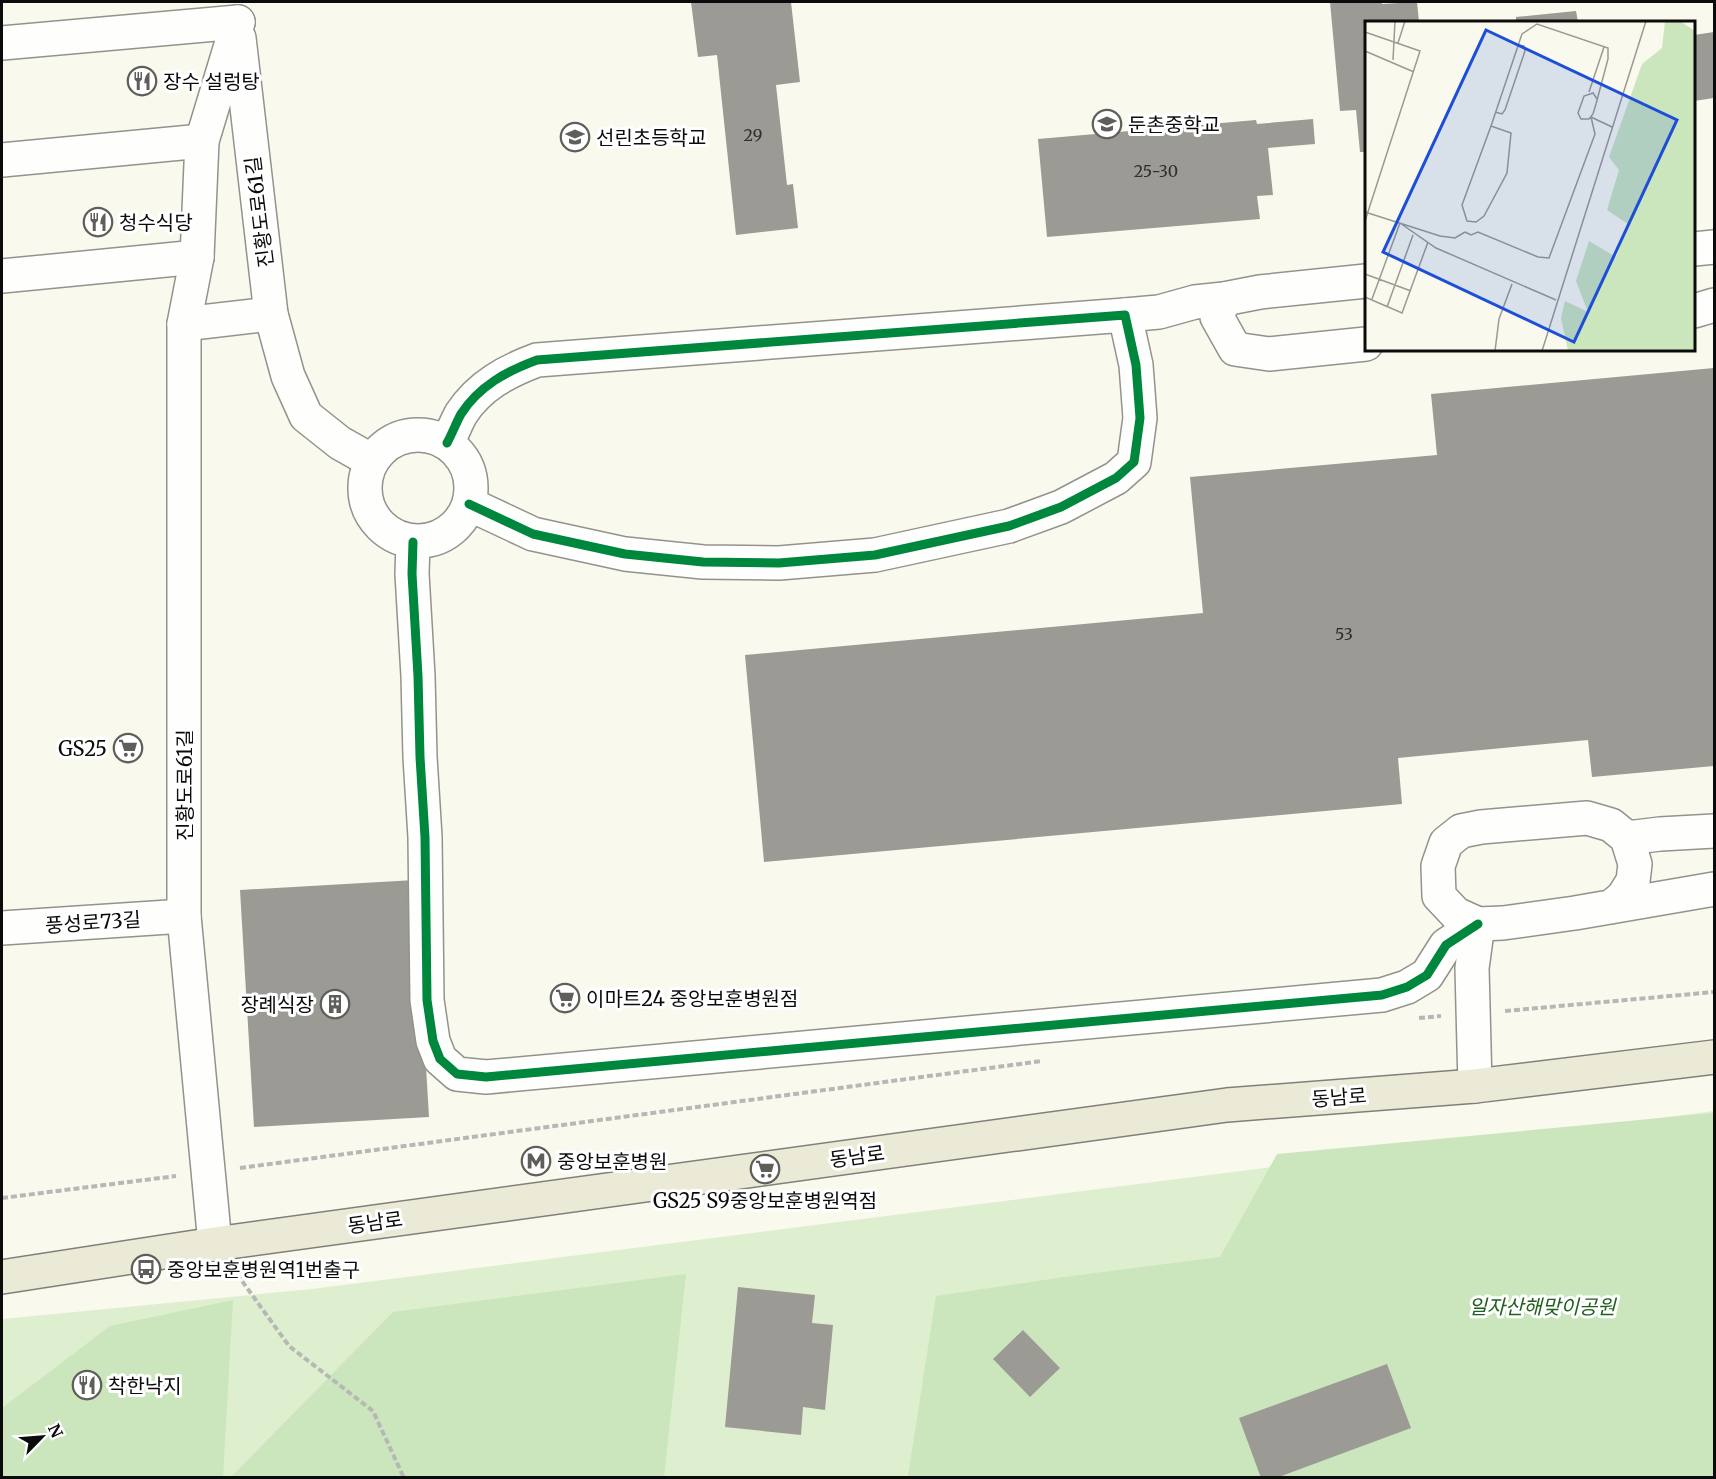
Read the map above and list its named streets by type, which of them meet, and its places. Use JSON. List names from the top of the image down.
{
  "streets": {
    "main road": ["동남로"],
    "street": ["진황도로61길", "풍성로73길"]
  },
  "crossings": [
    ["진황도로61길", "풍성로73길"],
    ["진황도로61길", "동남로"]
  ],
  "parks": ["일자산해맞이공원"],
  "places": {
    "restaurant": ["장수 설렁탕", "청수식당", "착한낙지"],
    "school or university": ["둔촌중학교", "선린초등학교"],
    "supermarket": ["GS25", "이마트24 중앙보훈병원점", "GS25 S9중앙보훈병원역점"],
    "building": ["장례식장"],
    "metro station": ["중앙보훈병원"],
    "bus stop": ["중앙보훈병원역1번출구"]
  },
  "house_numbers": ["29", "25-30", "53"],
  "north": "top right"
}
